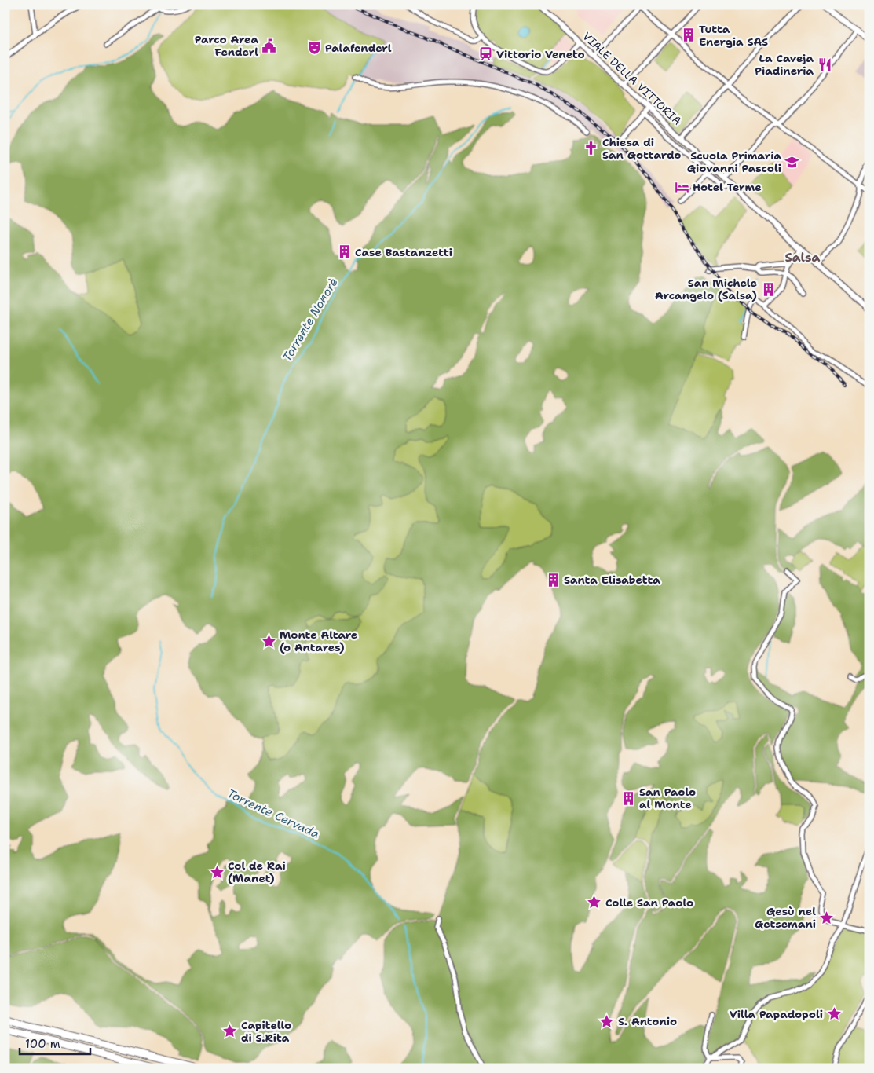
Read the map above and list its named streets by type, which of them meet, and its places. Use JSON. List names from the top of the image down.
{
  "streets": {
    "street": ["VIALE DELLA VITTORIA"]
  },
  "districts": ["Salsa"],
  "water": ["Torrente Nonorè", "Torrente Cervada"],
  "places": {
    "building": [
      "Tutta Energia SAS",
      "Case Bastanzetti",
      "San Michele Arcangelo (Salsa)",
      "Santa Elisabetta",
      "San Paolo al Monte"
    ],
    "public building": ["Parco Area Fenderl"],
    "theatre": ["Palafenderl"],
    "station": ["Vittorio Veneto"],
    "restaurant": ["La Caveja Piadineria"],
    "church": ["Chiesa di San Gottardo"],
    "school or university": ["Scuola Primaria Giovanni Pascoli"],
    "hotel": ["Hotel Terme"],
    "place": [
      "Monte Altare (o Antares)",
      "Col de Rai (Manet)",
      "Colle San Paolo",
      "Gesù nel Getsemani",
      "Villa Papadopoli",
      "S. Antonio",
      "Capitello di S.Rita"
    ]
  },
  "scale_bar": "100 m"
}
